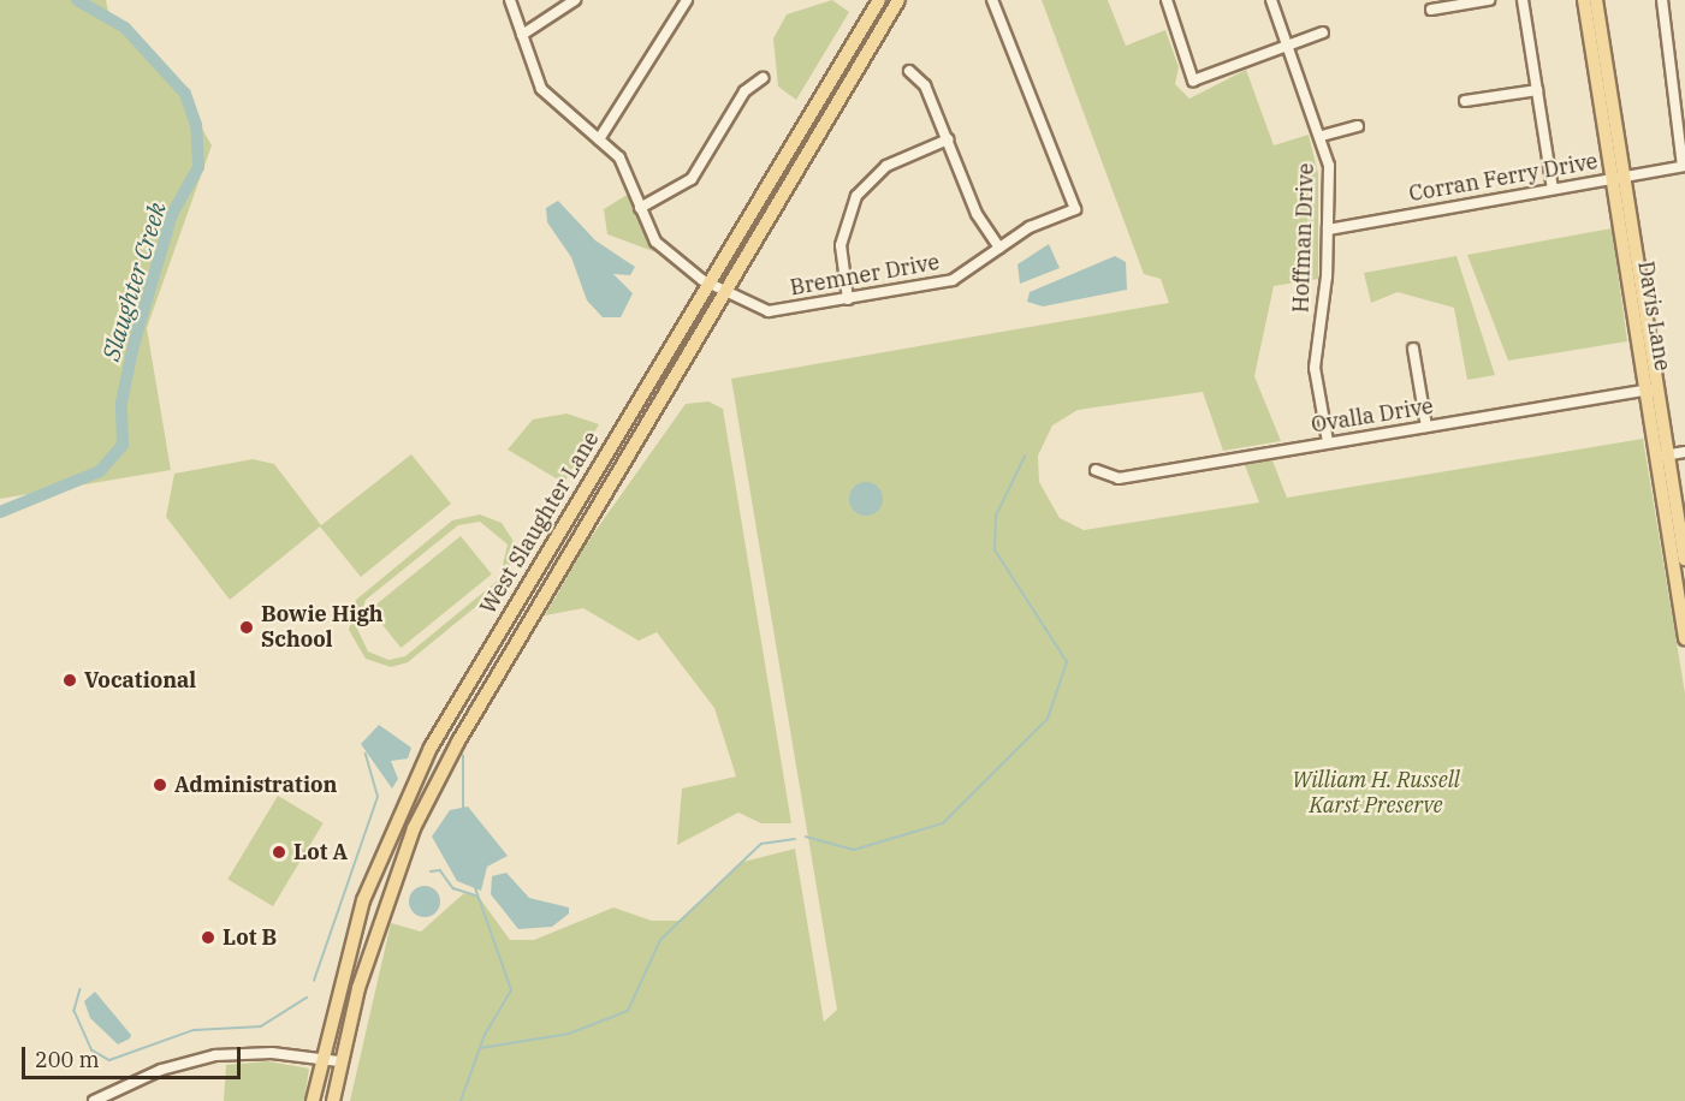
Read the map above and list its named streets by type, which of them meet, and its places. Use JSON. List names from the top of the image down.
{
  "streets": {
    "main road": ["Davis Lane", "West Slaughter Lane"],
    "street": [
      "Corran Ferry Drive",
      "Hoffman Drive",
      "Bremner Drive",
      "Ovalla Drive"
    ]
  },
  "crossings": [
    ["Corran Ferry Drive", "Hoffman Drive"],
    ["Corran Ferry Drive", "Davis Lane"],
    ["Hoffman Drive", "Ovalla Drive"],
    ["Bremner Drive", "West Slaughter Lane"],
    ["Davis Lane", "Ovalla Drive"]
  ],
  "water": ["Slaughter Creek"],
  "parks": ["William H. Russell Karst Preserve"],
  "places": [
    "Bowie High School",
    "Vocational",
    "Administration",
    "Lot A",
    "Lot B"
  ],
  "scale_bar": "200 m"
}
